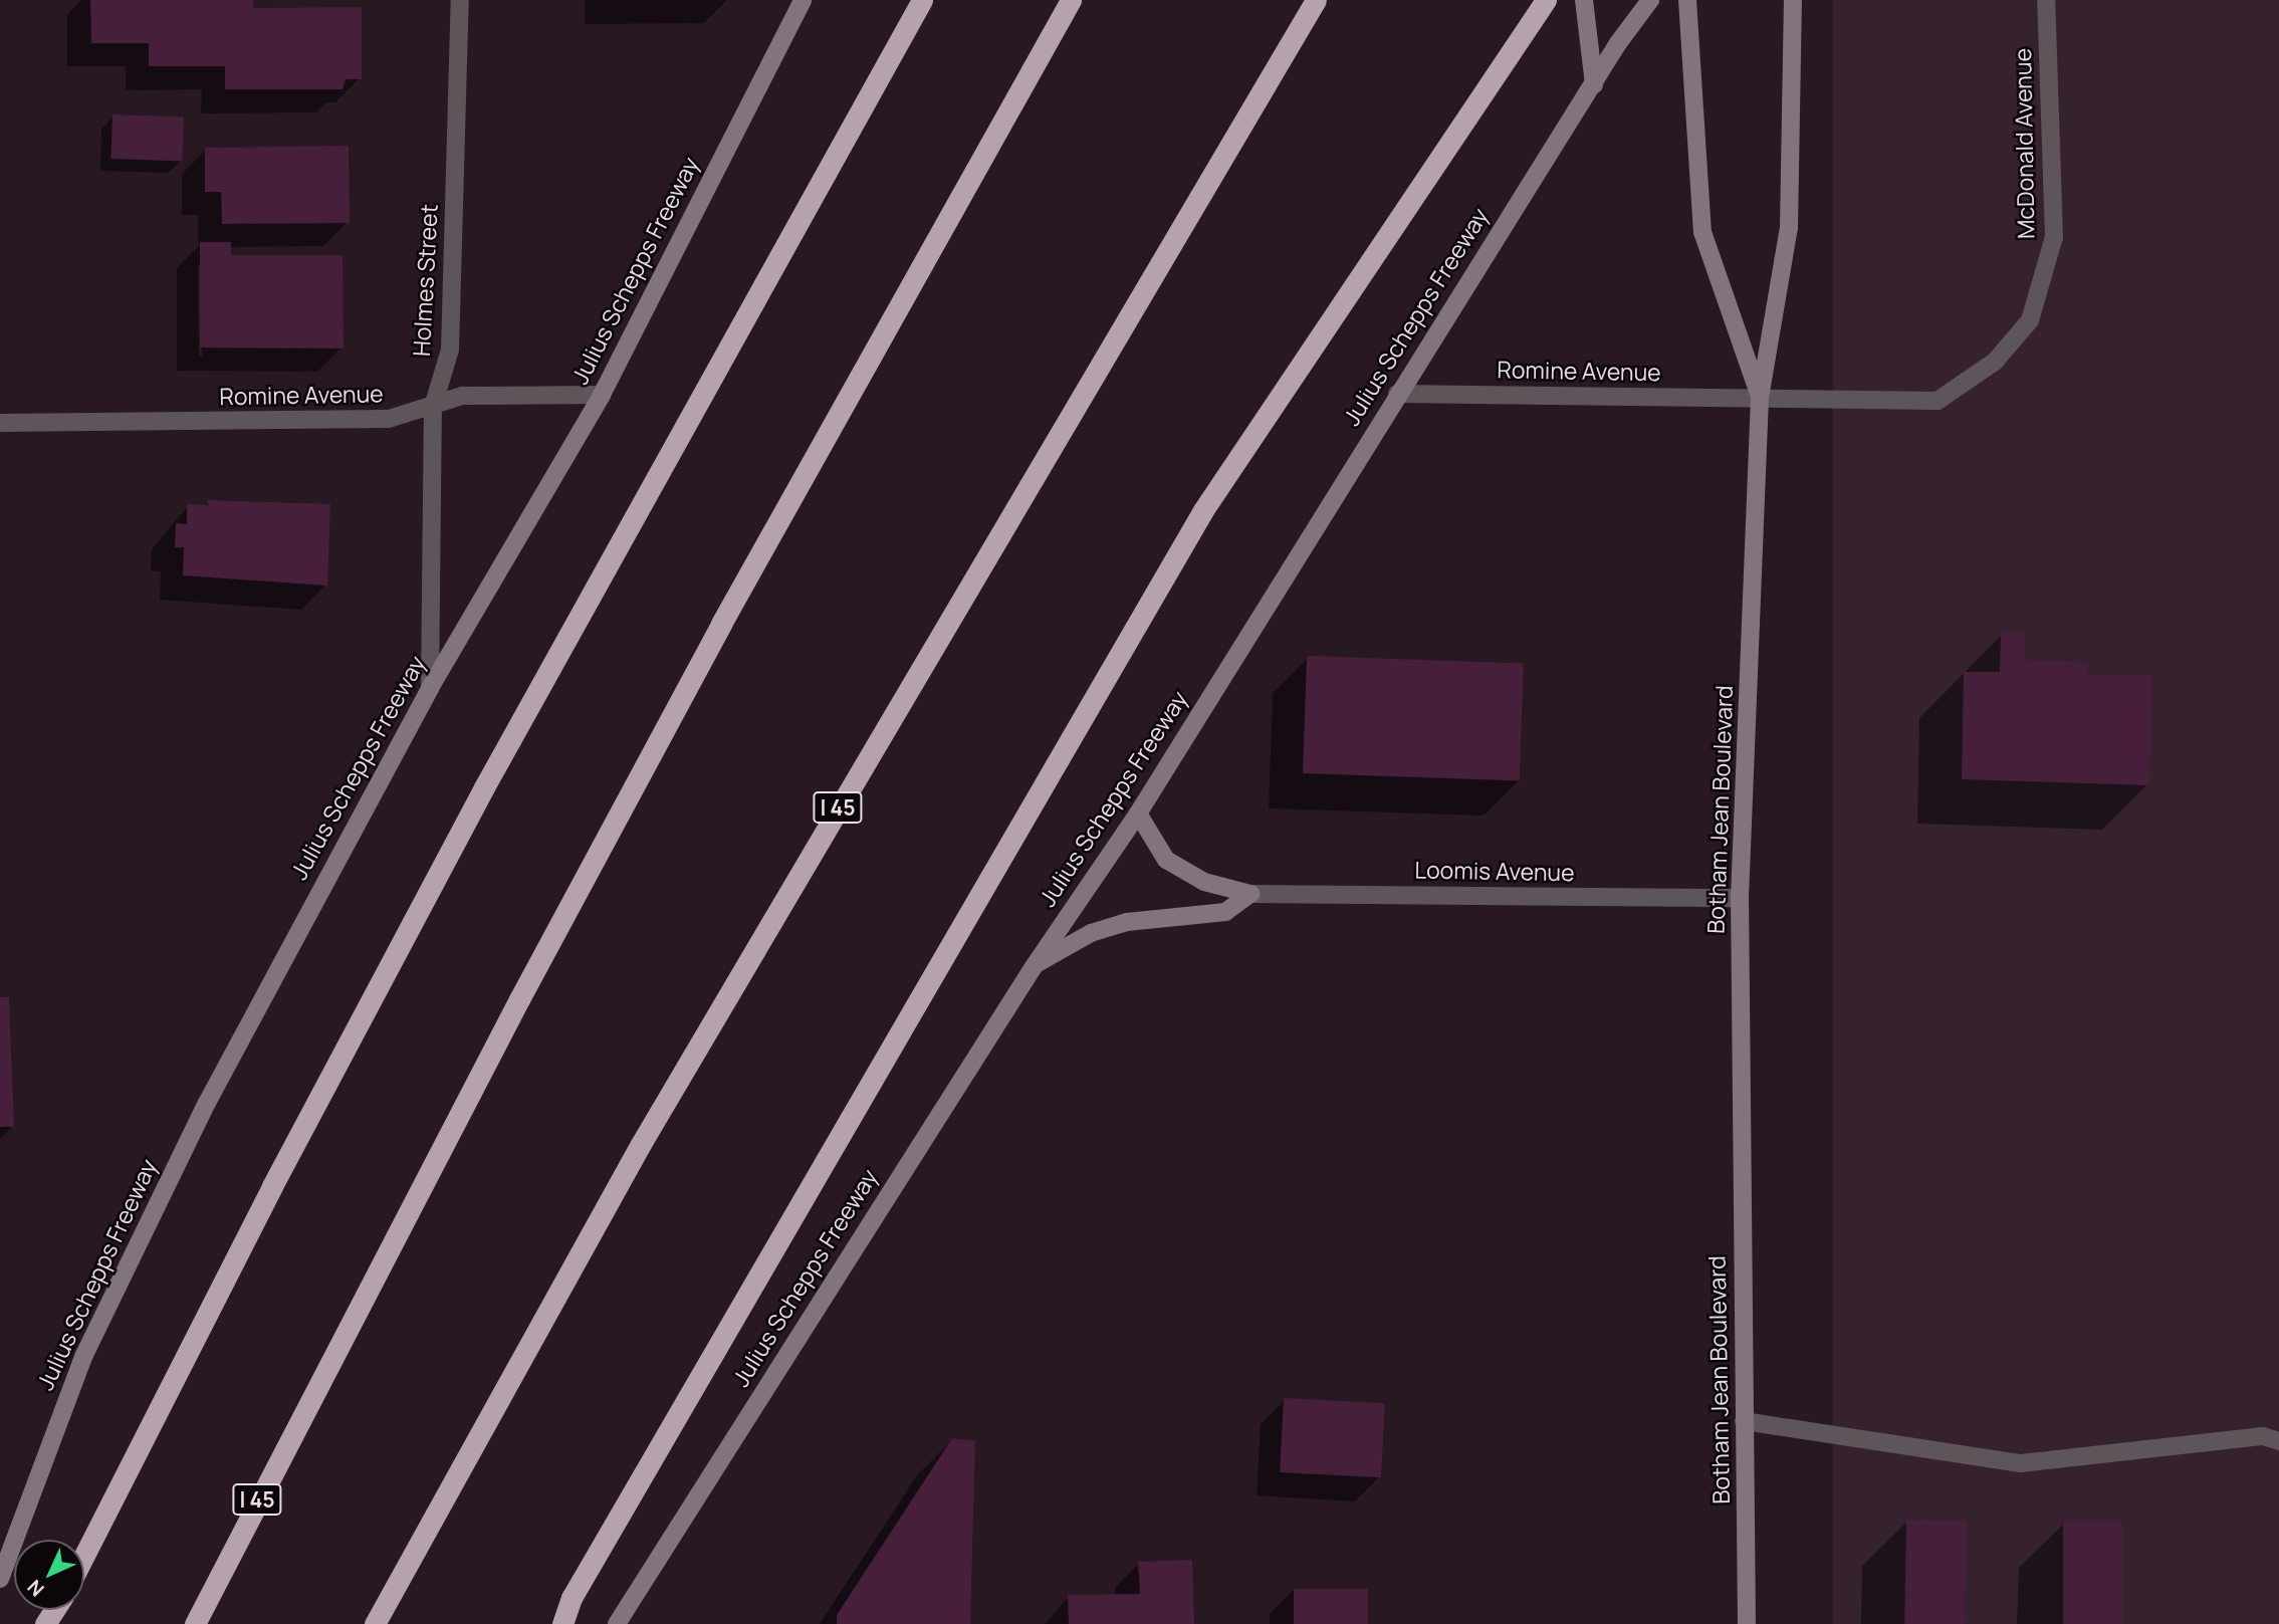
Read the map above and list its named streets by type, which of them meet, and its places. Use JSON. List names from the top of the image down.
{
  "streets": {
    "highway": ["I 45"],
    "main road": ["Julius Schepps Freeway", "Botham Jean Boulevard"],
    "street": [
      "McDonald Avenue",
      "Holmes Street",
      "Romine Avenue",
      "Loomis Avenue"
    ]
  },
  "crossings": [
    ["McDonald Avenue", "Romine Avenue"],
    ["McDonald Avenue", "Botham Jean Boulevard"],
    ["Julius Schepps Freeway", "Holmes Street"],
    ["Julius Schepps Freeway", "Romine Avenue"],
    ["Holmes Street", "Romine Avenue"],
    ["Romine Avenue", "Botham Jean Boulevard"],
    ["Botham Jean Boulevard", "Loomis Avenue"]
  ],
  "north": "bottom left"
}
